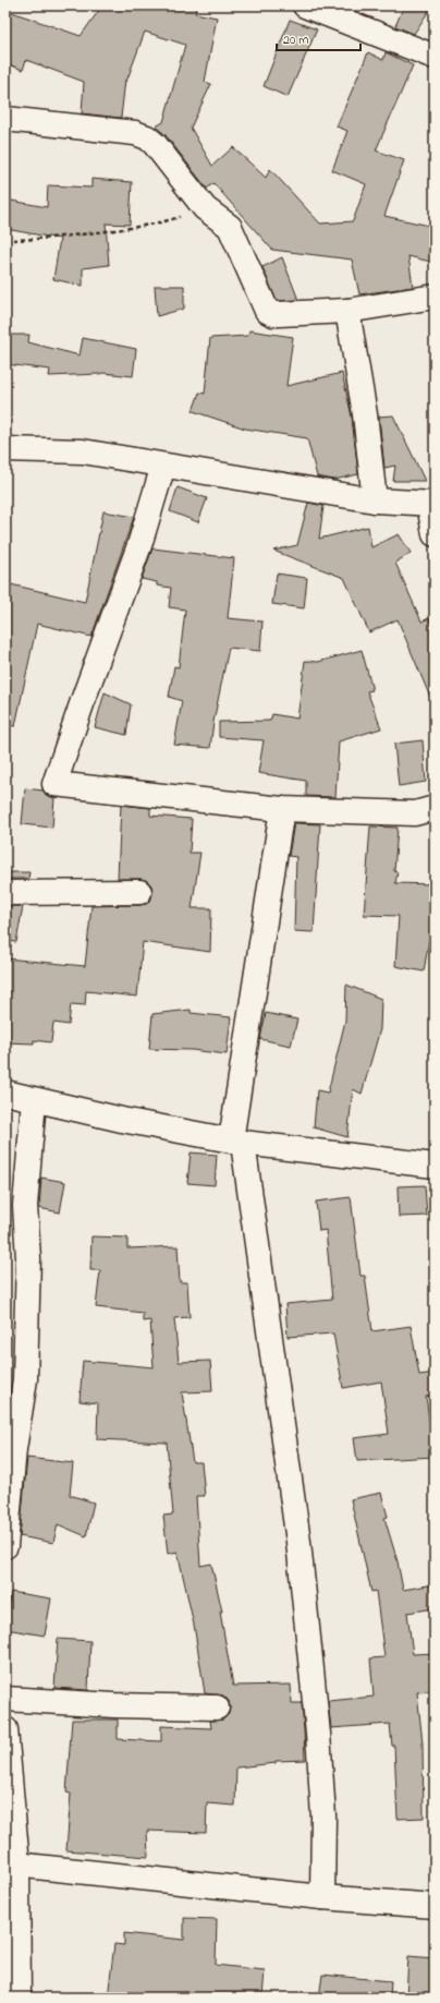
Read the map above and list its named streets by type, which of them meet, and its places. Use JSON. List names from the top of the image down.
{
  "scale_bar": "20 m"
}
